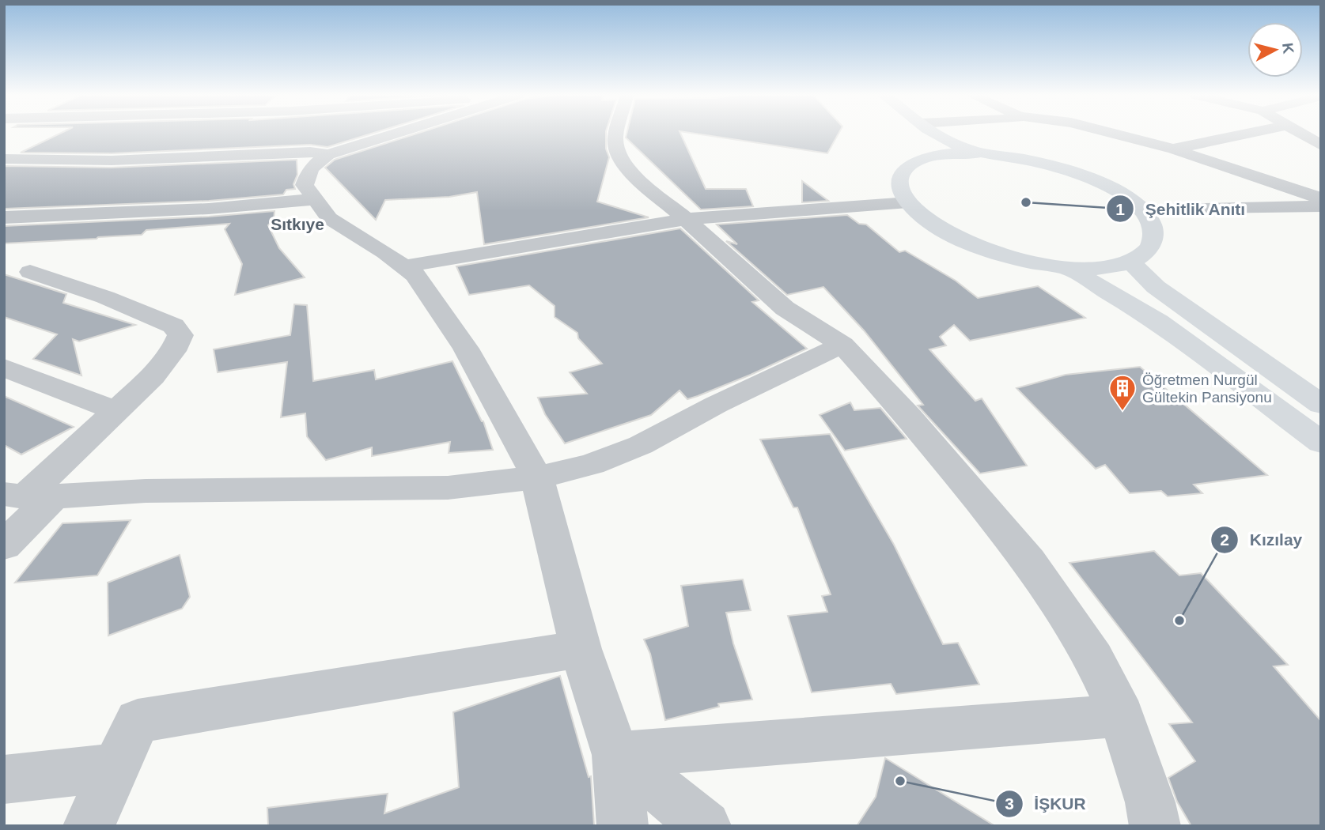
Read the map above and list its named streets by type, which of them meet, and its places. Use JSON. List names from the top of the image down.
{
  "districts": ["Sıtkıye"],
  "places": {
    "other": ["Şehitlik Anıtı", "Kızılay", "İŞKUR"],
    "building": ["Öğretmen Nurgül Gültekin Pansiyonu"]
  },
  "north": "right"
}
